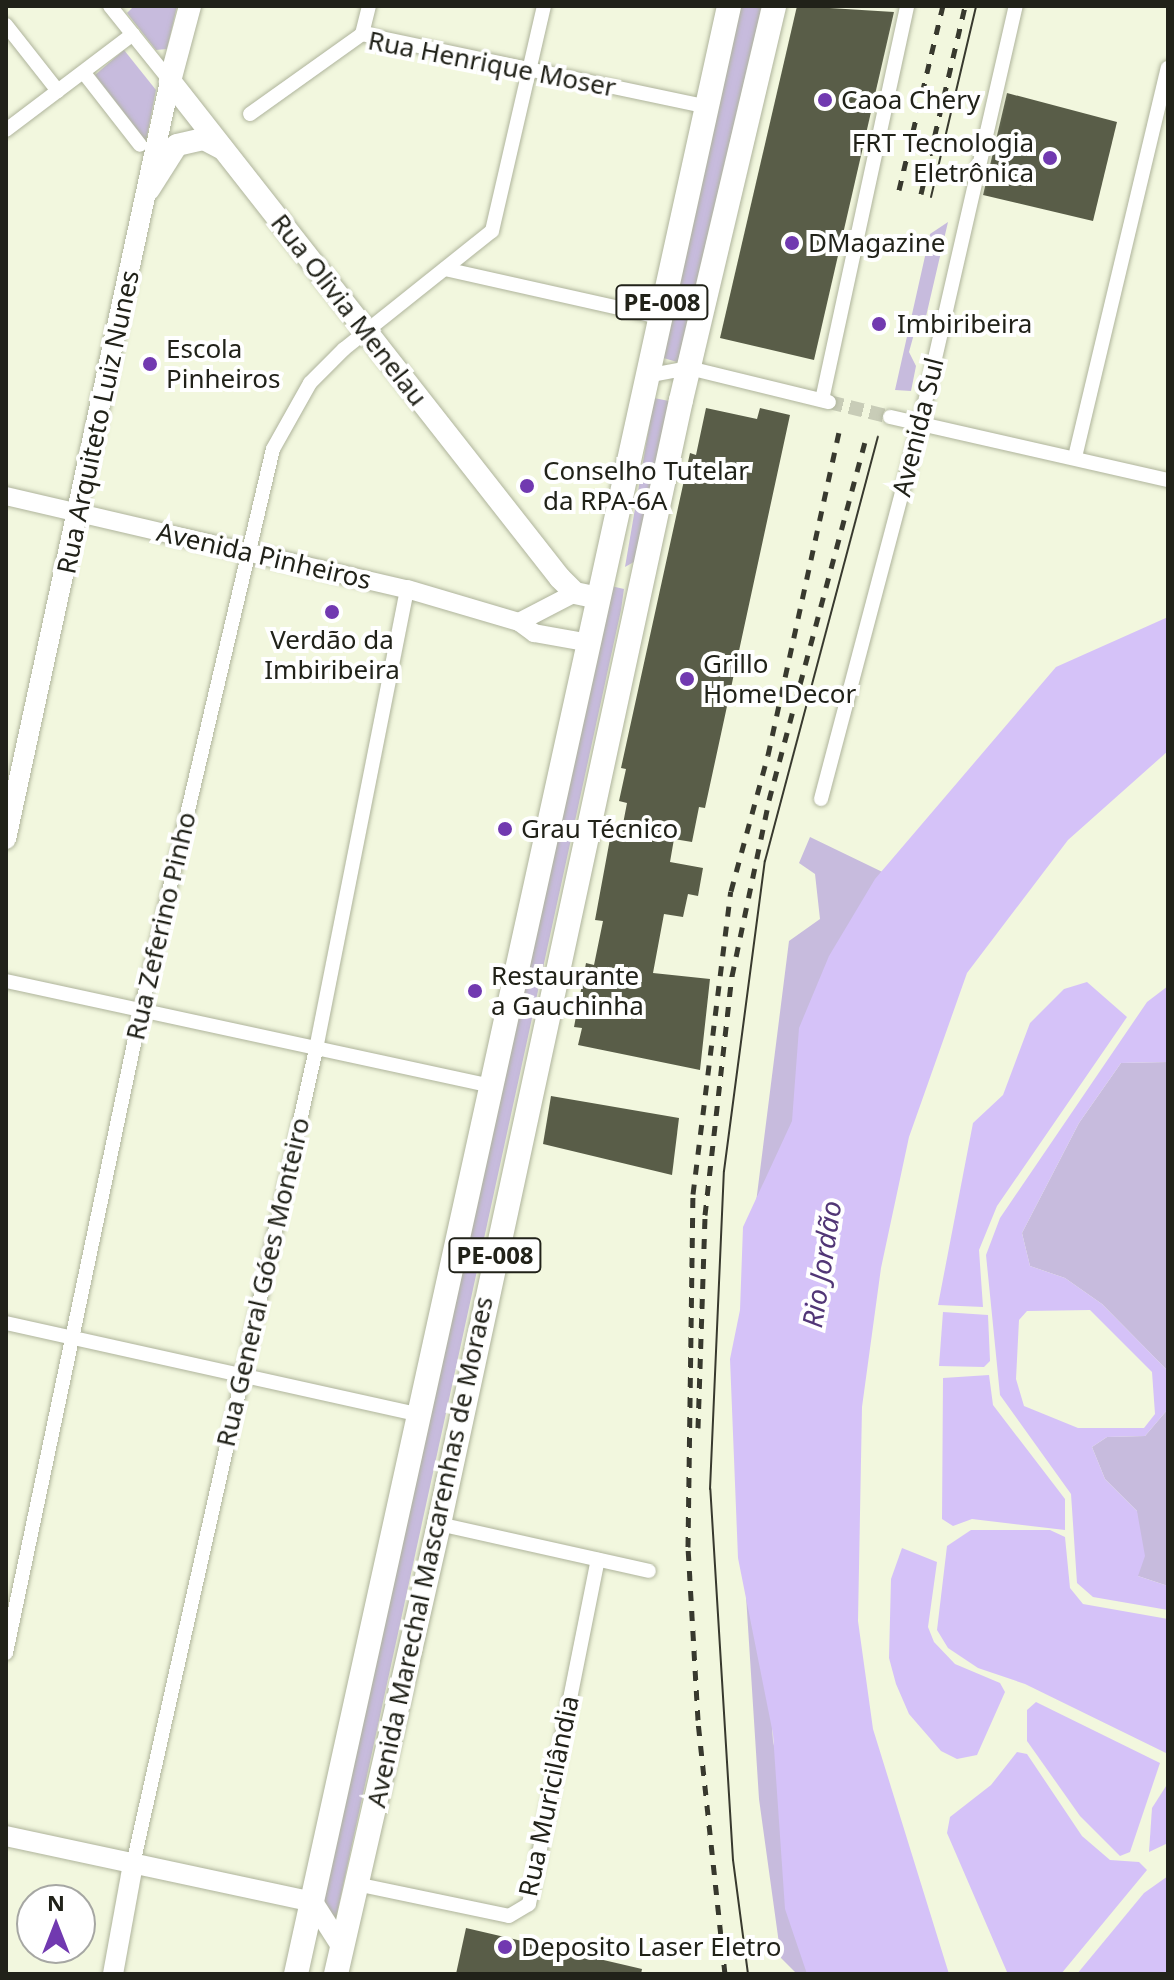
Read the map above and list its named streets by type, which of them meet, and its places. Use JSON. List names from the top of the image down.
{
  "streets": {
    "highway": ["PE-008", "Avenida Marechal Mascarenhas de Moraes"],
    "main road": ["Rua Olivia Menelau", "Rua Arquiteto Luiz Nunes", "Rua General Góes Monteiro"],
    "street": [
      "Rua Henrique Moser",
      "Avenida Sul",
      "Avenida Pinheiros",
      "Rua Zeferino Pinho",
      "Rua Muricilândia"
    ]
  },
  "crossings": [
    ["Rua Henrique Moser", "Rua Zeferino Pinho"],
    ["Rua Henrique Moser", "Avenida Marechal Mascarenhas de Moraes"],
    ["Rua Olivia Menelau", "Rua Arquiteto Luiz Nunes"],
    ["Rua Olivia Menelau", "Rua Zeferino Pinho"],
    ["Rua Olivia Menelau", "Avenida Marechal Mascarenhas de Moraes"],
    ["Rua Arquiteto Luiz Nunes", "Avenida Pinheiros"],
    ["Avenida Pinheiros", "Rua Zeferino Pinho"],
    ["Avenida Pinheiros", "Rua General Góes Monteiro"],
    ["Avenida Pinheiros", "Avenida Marechal Mascarenhas de Moraes"],
    ["Avenida Marechal Mascarenhas de Moraes", "Rua Muricilândia"]
  ],
  "water": ["Rio Jordão"],
  "places": [
    "Caoa Chery",
    "FRT Tecnologia Eletrônica",
    "DMagazine",
    "Imbiribeira",
    "Escola Pinheiros",
    "Conselho Tutelar da RPA-6A",
    "Verdão da Imbiribeira",
    "Grillo Home Decor",
    "Grau Técnico",
    "Restaurante a Gauchinha",
    "Deposito Laser Eletro"
  ],
  "north": "top"
}
